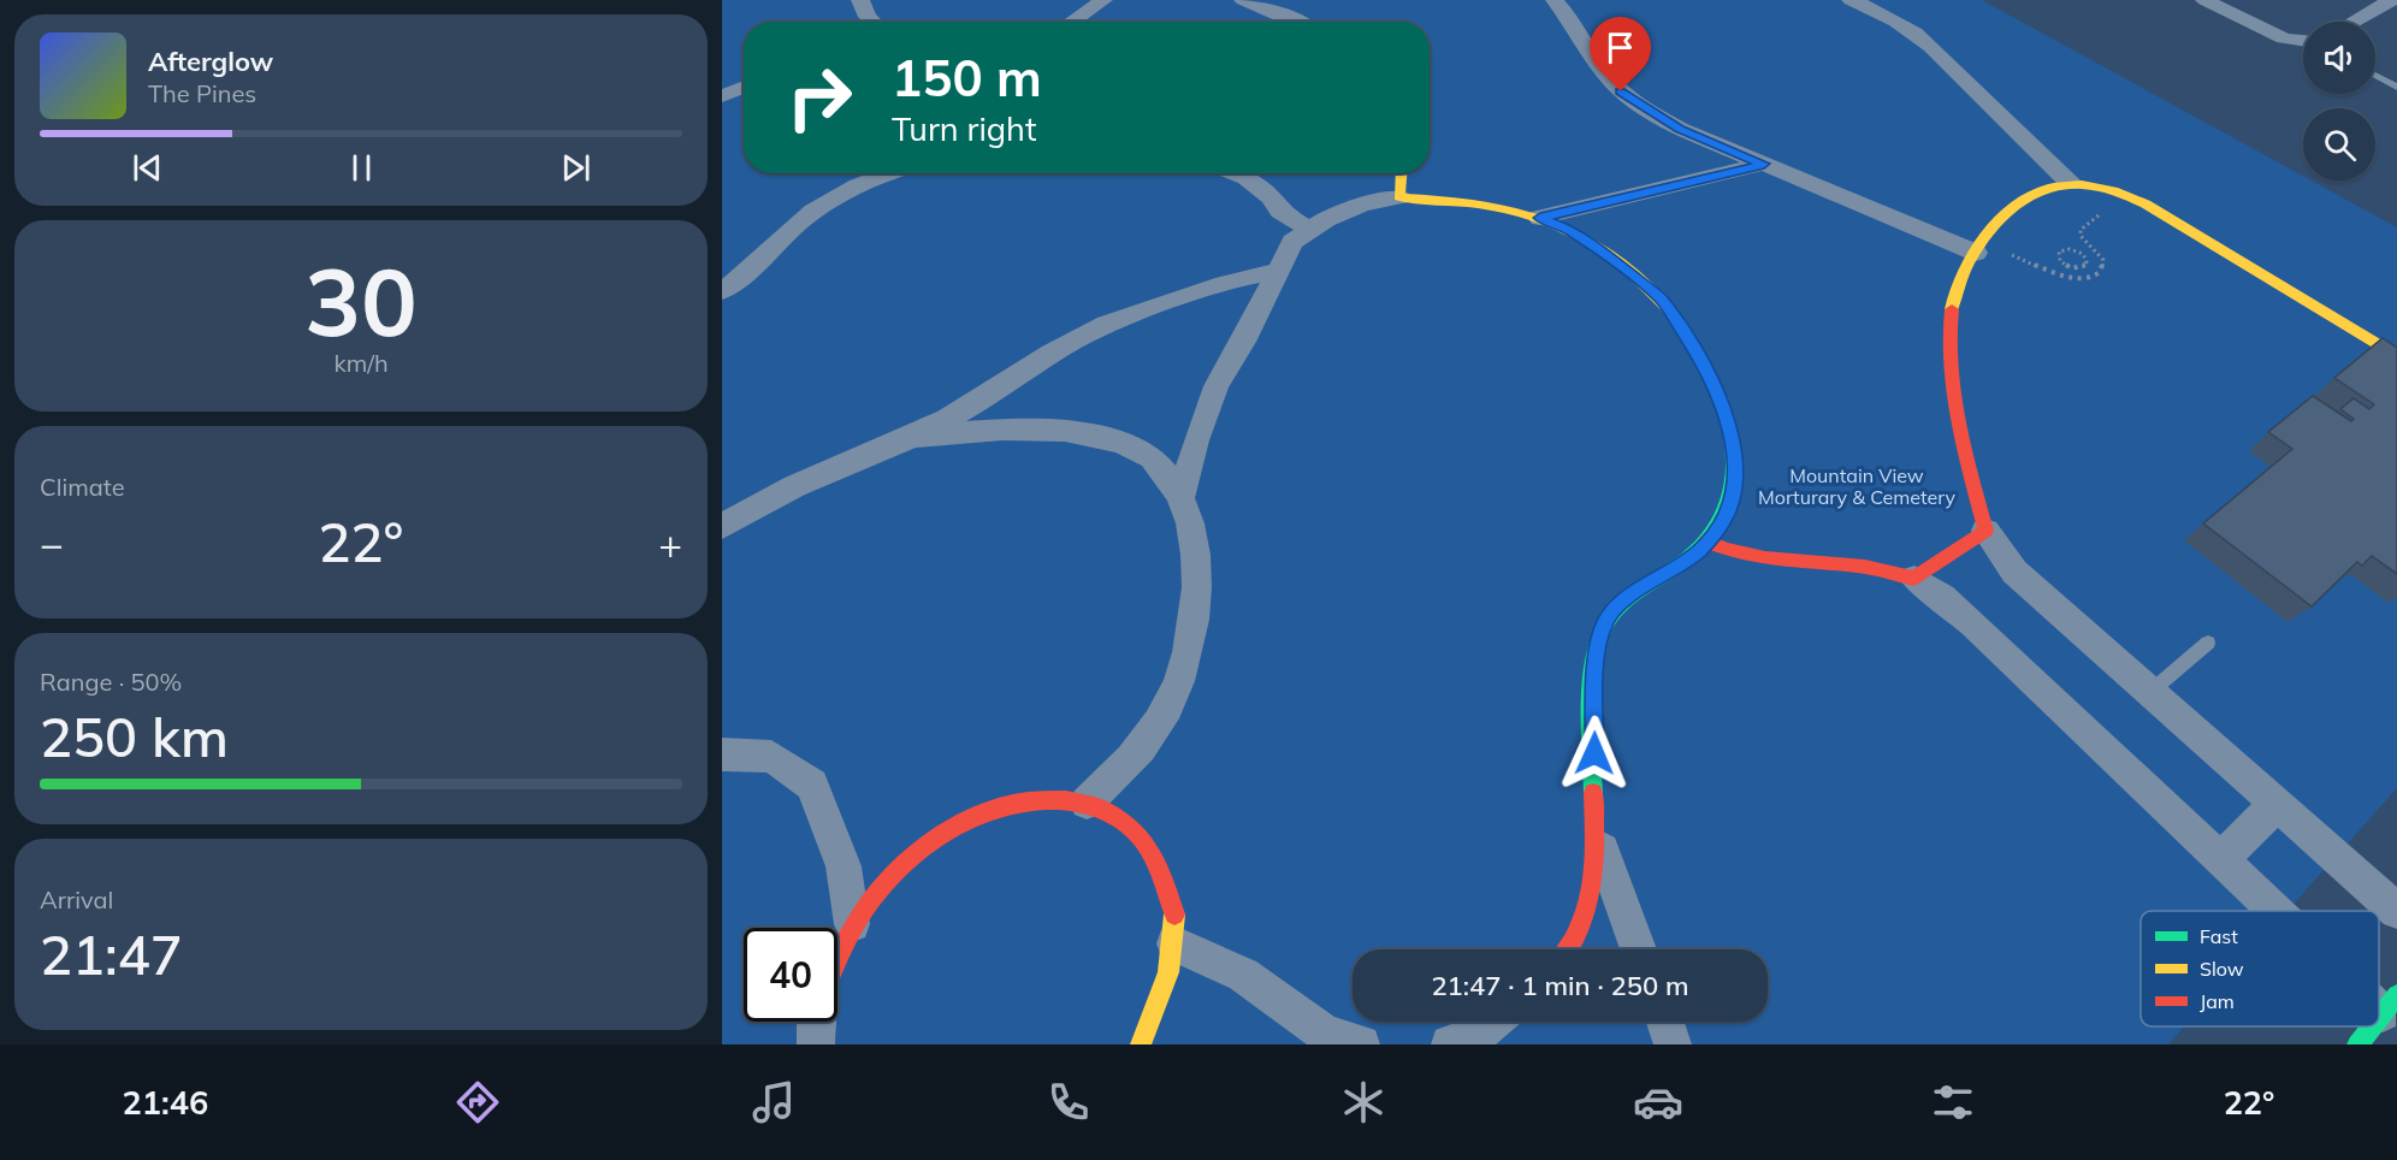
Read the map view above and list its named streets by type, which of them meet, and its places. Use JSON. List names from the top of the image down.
{
  "parks": ["Mountain View Morturary & Cemetery"],
  "legend": ["Fast", "Slow", "Jam"],
  "page": {
    "turn": ["150 m", "Turn right"],
    "song": ["Afterglow", "The Pines"],
    "tile": [
      ["30", "km/h"],
      "Climate",
      ["Range · 50%", "250 km"],
      ["Arrival", "21:47"]
    ],
    "heat": ["−", "22°", "+"],
    "limit": "40",
    "trip": "21:47 · 1 min · 250 m",
    "tabs": ["21:46", "22°"]
  }
}
